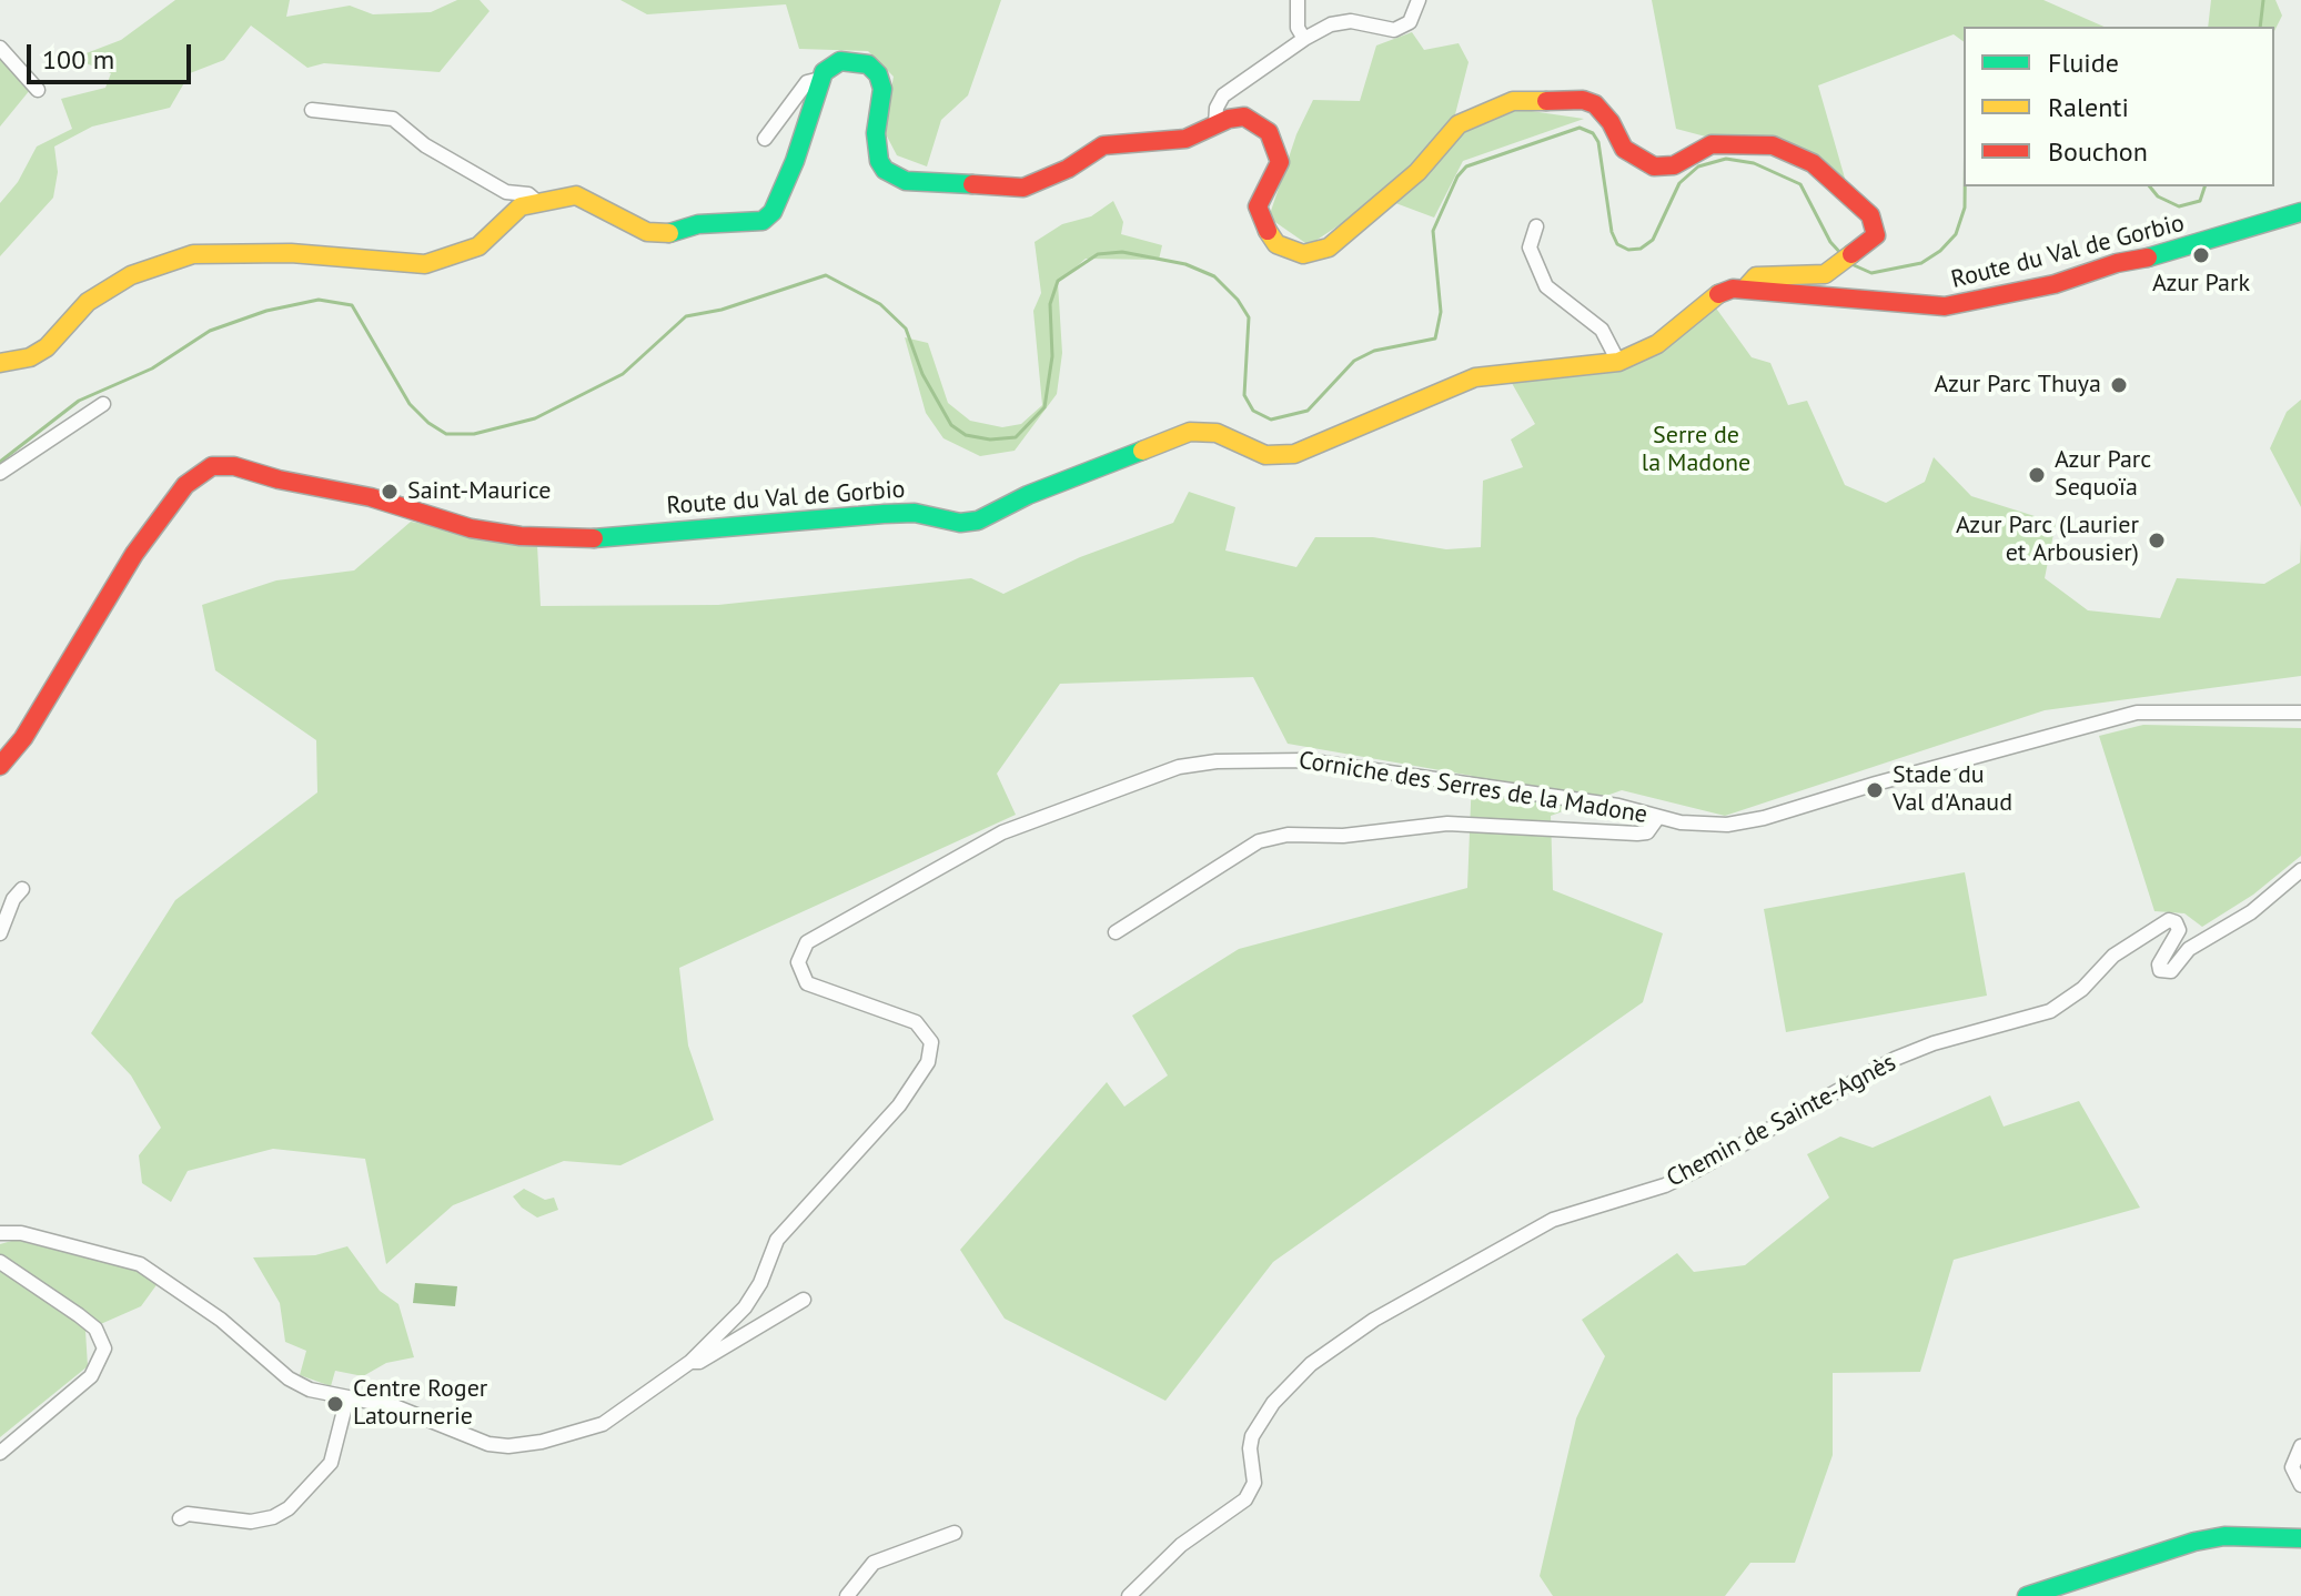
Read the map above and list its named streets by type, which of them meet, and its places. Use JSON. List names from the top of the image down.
{
  "streets": {
    "street": ["Route du Val de Gorbio", "Corniche des Serres de la Madone", "Chemin de Sainte-Agnès"]
  },
  "parks": ["Serre de la Madone"],
  "places": [
    "Azur Park",
    "Azur Parc Thuya",
    "Azur Parc Sequoïa",
    "Saint-Maurice",
    "Azur Parc (Laurier et Arbousier)",
    "Stade du Val d'Anaud",
    "Centre Roger Latournerie"
  ],
  "legend": ["Fluide", "Ralenti", "Bouchon"],
  "scale_bar": "100 m"
}
